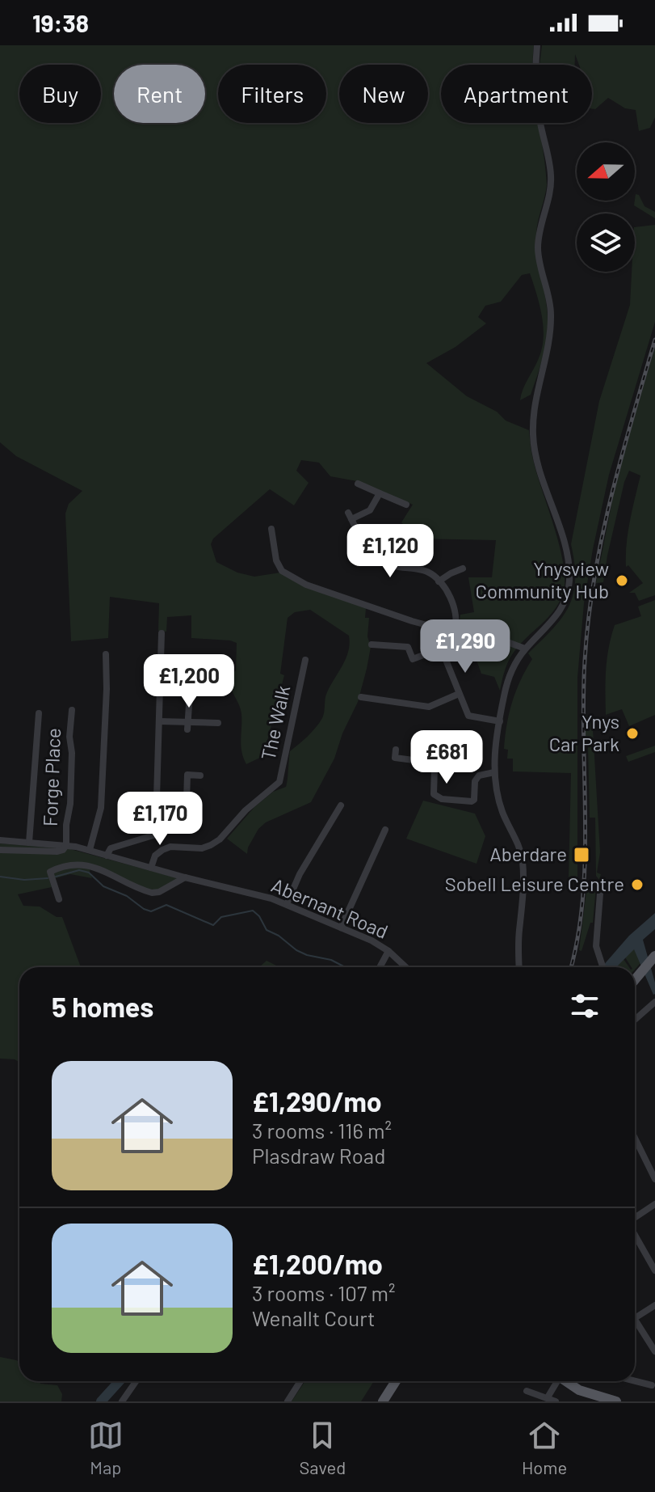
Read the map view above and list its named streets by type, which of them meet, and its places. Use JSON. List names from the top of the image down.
{
  "streets": {
    "street": ["The Walk", "Forge Place", "Abernant Road"]
  },
  "crossings": [
    ["The Walk", "Abernant Road"],
    ["Forge Place", "Abernant Road"]
  ],
  "places": {
    "other": ["Ynysview Community Hub", "Ynys Car Park", "Sobell Leisure Centre"],
    "transit": ["Aberdare"]
  },
  "north": "left",
  "page": {
    "status": "19:38",
    "chip": [
      "Buy",
      "Rent",
      "Filters",
      "New",
      "Apartment"
    ],
    "price": [
      "£1,120",
      "£1,290",
      "£1,200",
      "£681",
      "£1,170"
    ],
    "heading": "5 homes",
    "list": [
      {
        "name": "£1,290/mo",
        "note": "3 rooms · 116 m² · Plasdraw Road"
      },
      {
        "name": "£1,200/mo",
        "note": "3 rooms · 107 m² · Wenallt Court"
      }
    ],
    "tabs": ["Map", "Saved", "Home"]
  }
}
